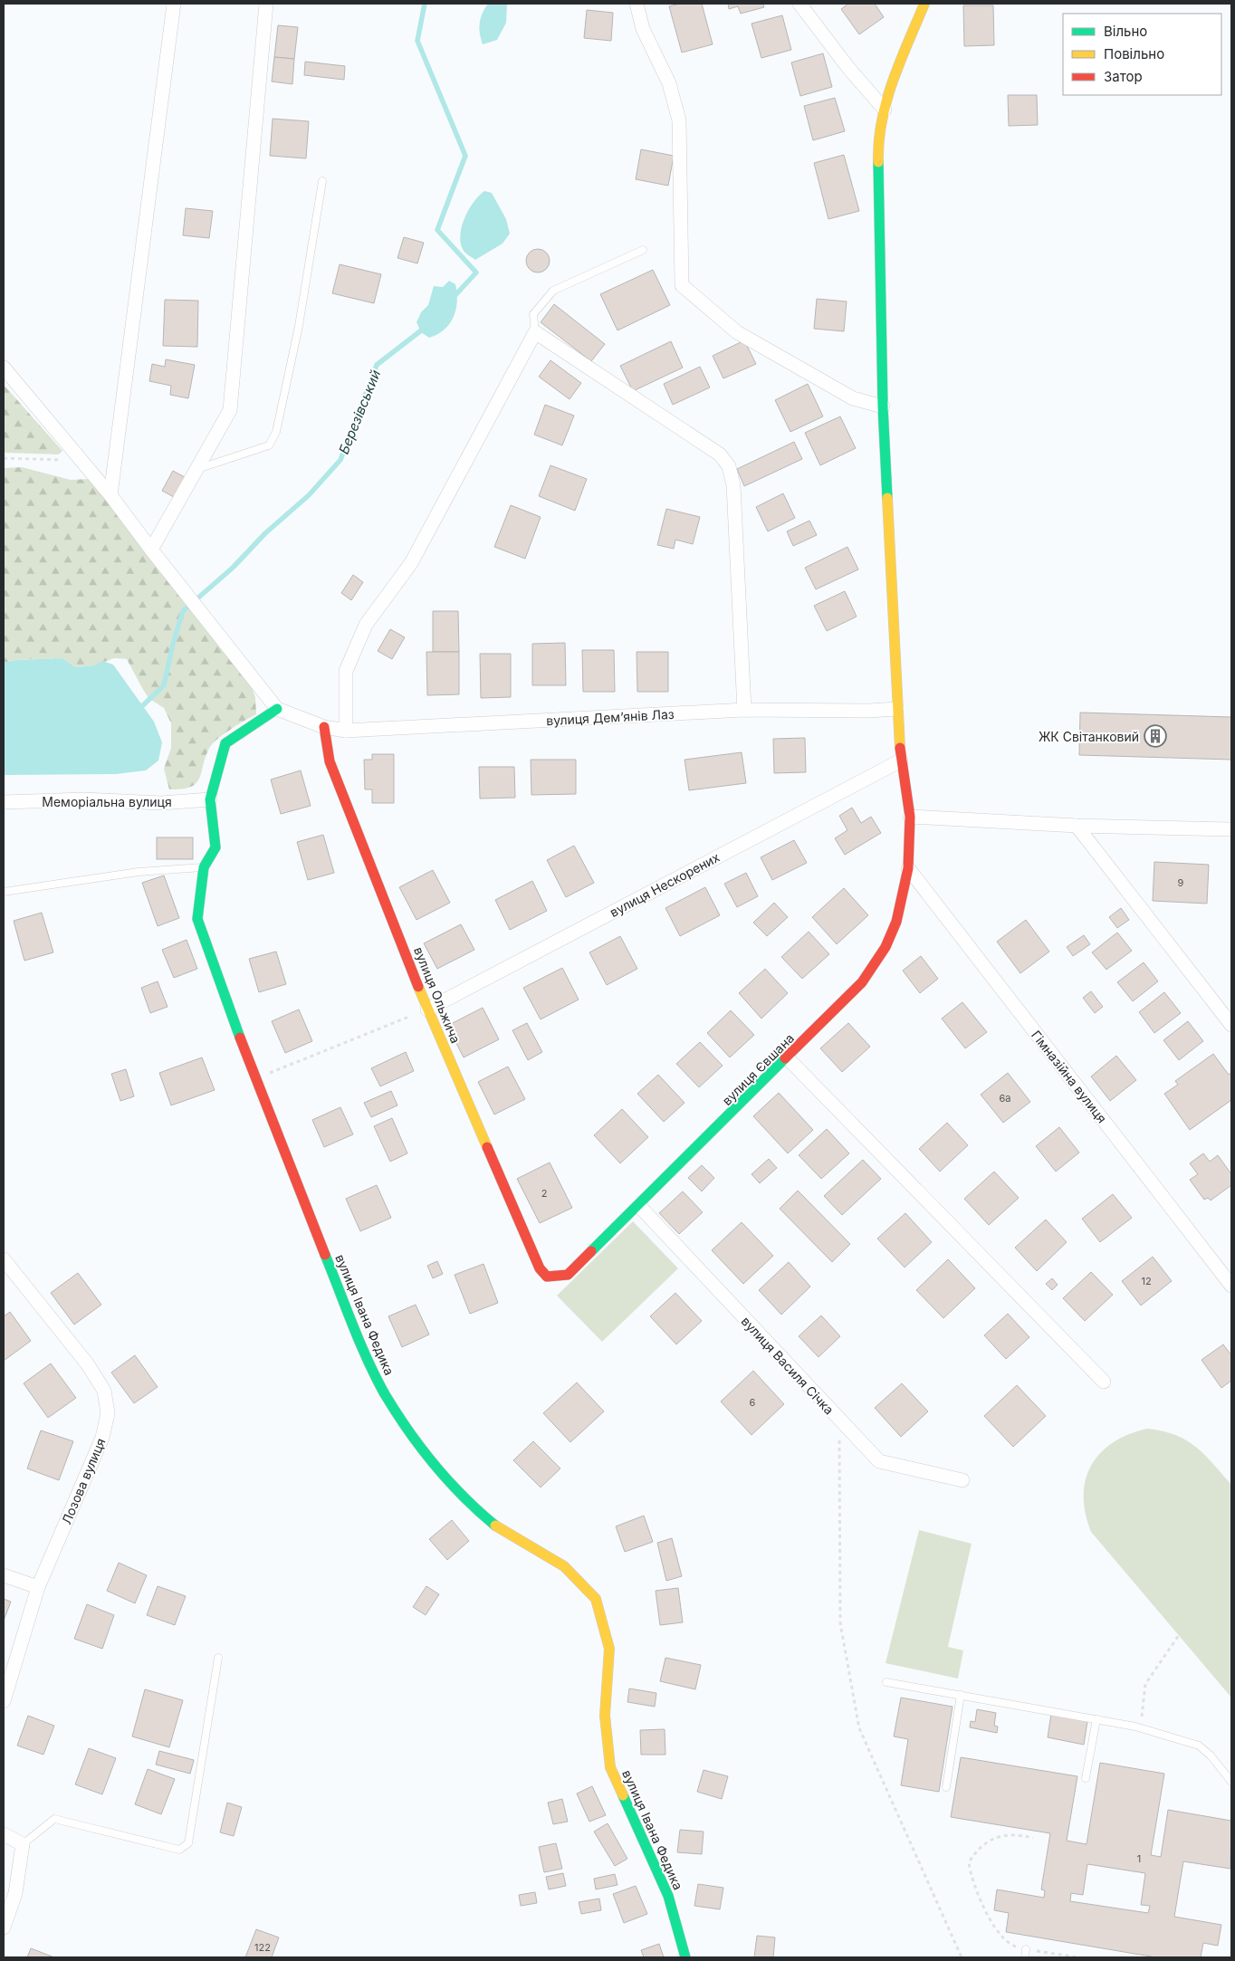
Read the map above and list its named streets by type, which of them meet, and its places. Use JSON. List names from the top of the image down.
{
  "streets": {
    "street": [
      "вулиця Демʼянів Лаз",
      "Меморіальна вулиця",
      "вулиця Нескорених",
      "вулиця Ольжича",
      "вулиця Євшана",
      "Гімназійна вулиця",
      "вулиця Івана Федика",
      "вулиця Василя Січка",
      "Лозова вулиця"
    ]
  },
  "crossings": [
    ["вулиця Демʼянів Лаз", "вулиця Ольжича"],
    ["вулиця Демʼянів Лаз", "вулиця Євшана"],
    ["вулиця Демʼянів Лаз", "вулиця Івана Федика"],
    ["Меморіальна вулиця", "вулиця Івана Федика"],
    ["вулиця Нескорених", "вулиця Ольжича"],
    ["вулиця Нескорених", "вулиця Євшана"],
    ["вулиця Ольжича", "вулиця Євшана"],
    ["вулиця Євшана", "Гімназійна вулиця"],
    ["вулиця Євшана", "вулиця Василя Січка"]
  ],
  "water": ["Березівський"],
  "places": {
    "building": ["ЖК Світанковий"]
  },
  "house_numbers": [
    "9",
    "6а",
    "2",
    "12",
    "6",
    "1",
    "122"
  ],
  "legend": ["Вільно", "Повільно", "Затор"]
}
